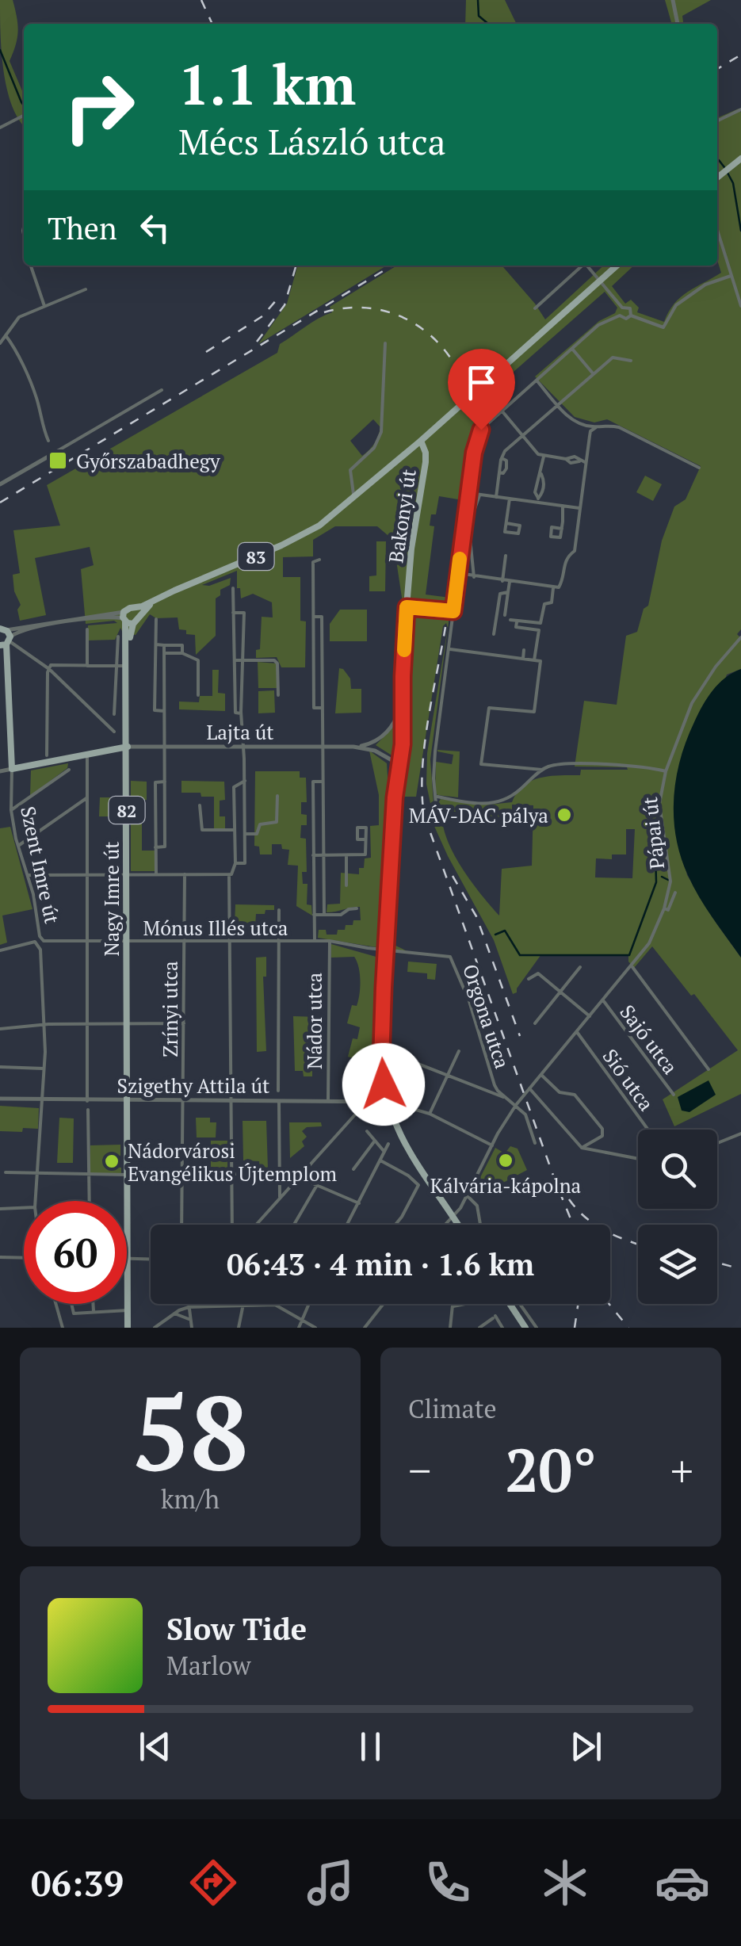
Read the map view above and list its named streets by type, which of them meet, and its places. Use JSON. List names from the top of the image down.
{
  "streets": {
    "main road": [
      "Bakonyi út",
      "83",
      "82",
      "Szent Imre út",
      "Nagy Imre út"
    ],
    "street": [
      "Lajta út",
      "Pápai út",
      "Mónus Illés utca",
      "Zrínyi utca",
      "Orgona utca",
      "Nádor utca",
      "Sajó utca",
      "Sió utca",
      "Szigethy Attila út"
    ]
  },
  "crossings": [
    ["Bakonyi út", "83"],
    ["Bakonyi út", "Lajta út"],
    ["Bakonyi út", "Pápai út"],
    ["Bakonyi út", "Mónus Illés utca"],
    ["Bakonyi út", "Orgona utca"],
    ["Bakonyi út", "Szigethy Attila út"],
    ["83", "Nagy Imre út"],
    ["Lajta út", "Nagy Imre út"],
    ["82", "Nagy Imre út"],
    ["82", "Szigethy Attila út"],
    ["Pápai út", "Sajó utca"],
    ["Pápai út", "Sió utca"],
    ["Szent Imre út", "Mónus Illés utca"],
    ["Szent Imre út", "Szigethy Attila út"],
    ["Nagy Imre út", "Mónus Illés utca"],
    ["Nagy Imre út", "Szigethy Attila út"],
    ["Mónus Illés utca", "Zrínyi utca"],
    ["Mónus Illés utca", "Orgona utca"],
    ["Mónus Illés utca", "Nádor utca"],
    ["Zrínyi utca", "Szigethy Attila út"],
    ["Nádor utca", "Szigethy Attila út"]
  ],
  "places": {
    "transit": ["Győrszabadhegy"],
    "other": ["MÁV-DAC pálya", "Kálvária-kápolna", "Nádorvárosi Evangélikus Újtemplom"]
  },
  "page": {
    "turn": ["1.1 km", "Mécs László utca"],
    "then": "Then",
    "limit": "60",
    "trip": "06:43 · 4 min · 1.6 km",
    "tile": [
      ["58", "km/h"],
      "Climate"
    ],
    "heat": ["−", "20°", "+"],
    "song": ["Slow Tide", "Marlow"],
    "tabs": "06:39"
  }
}
